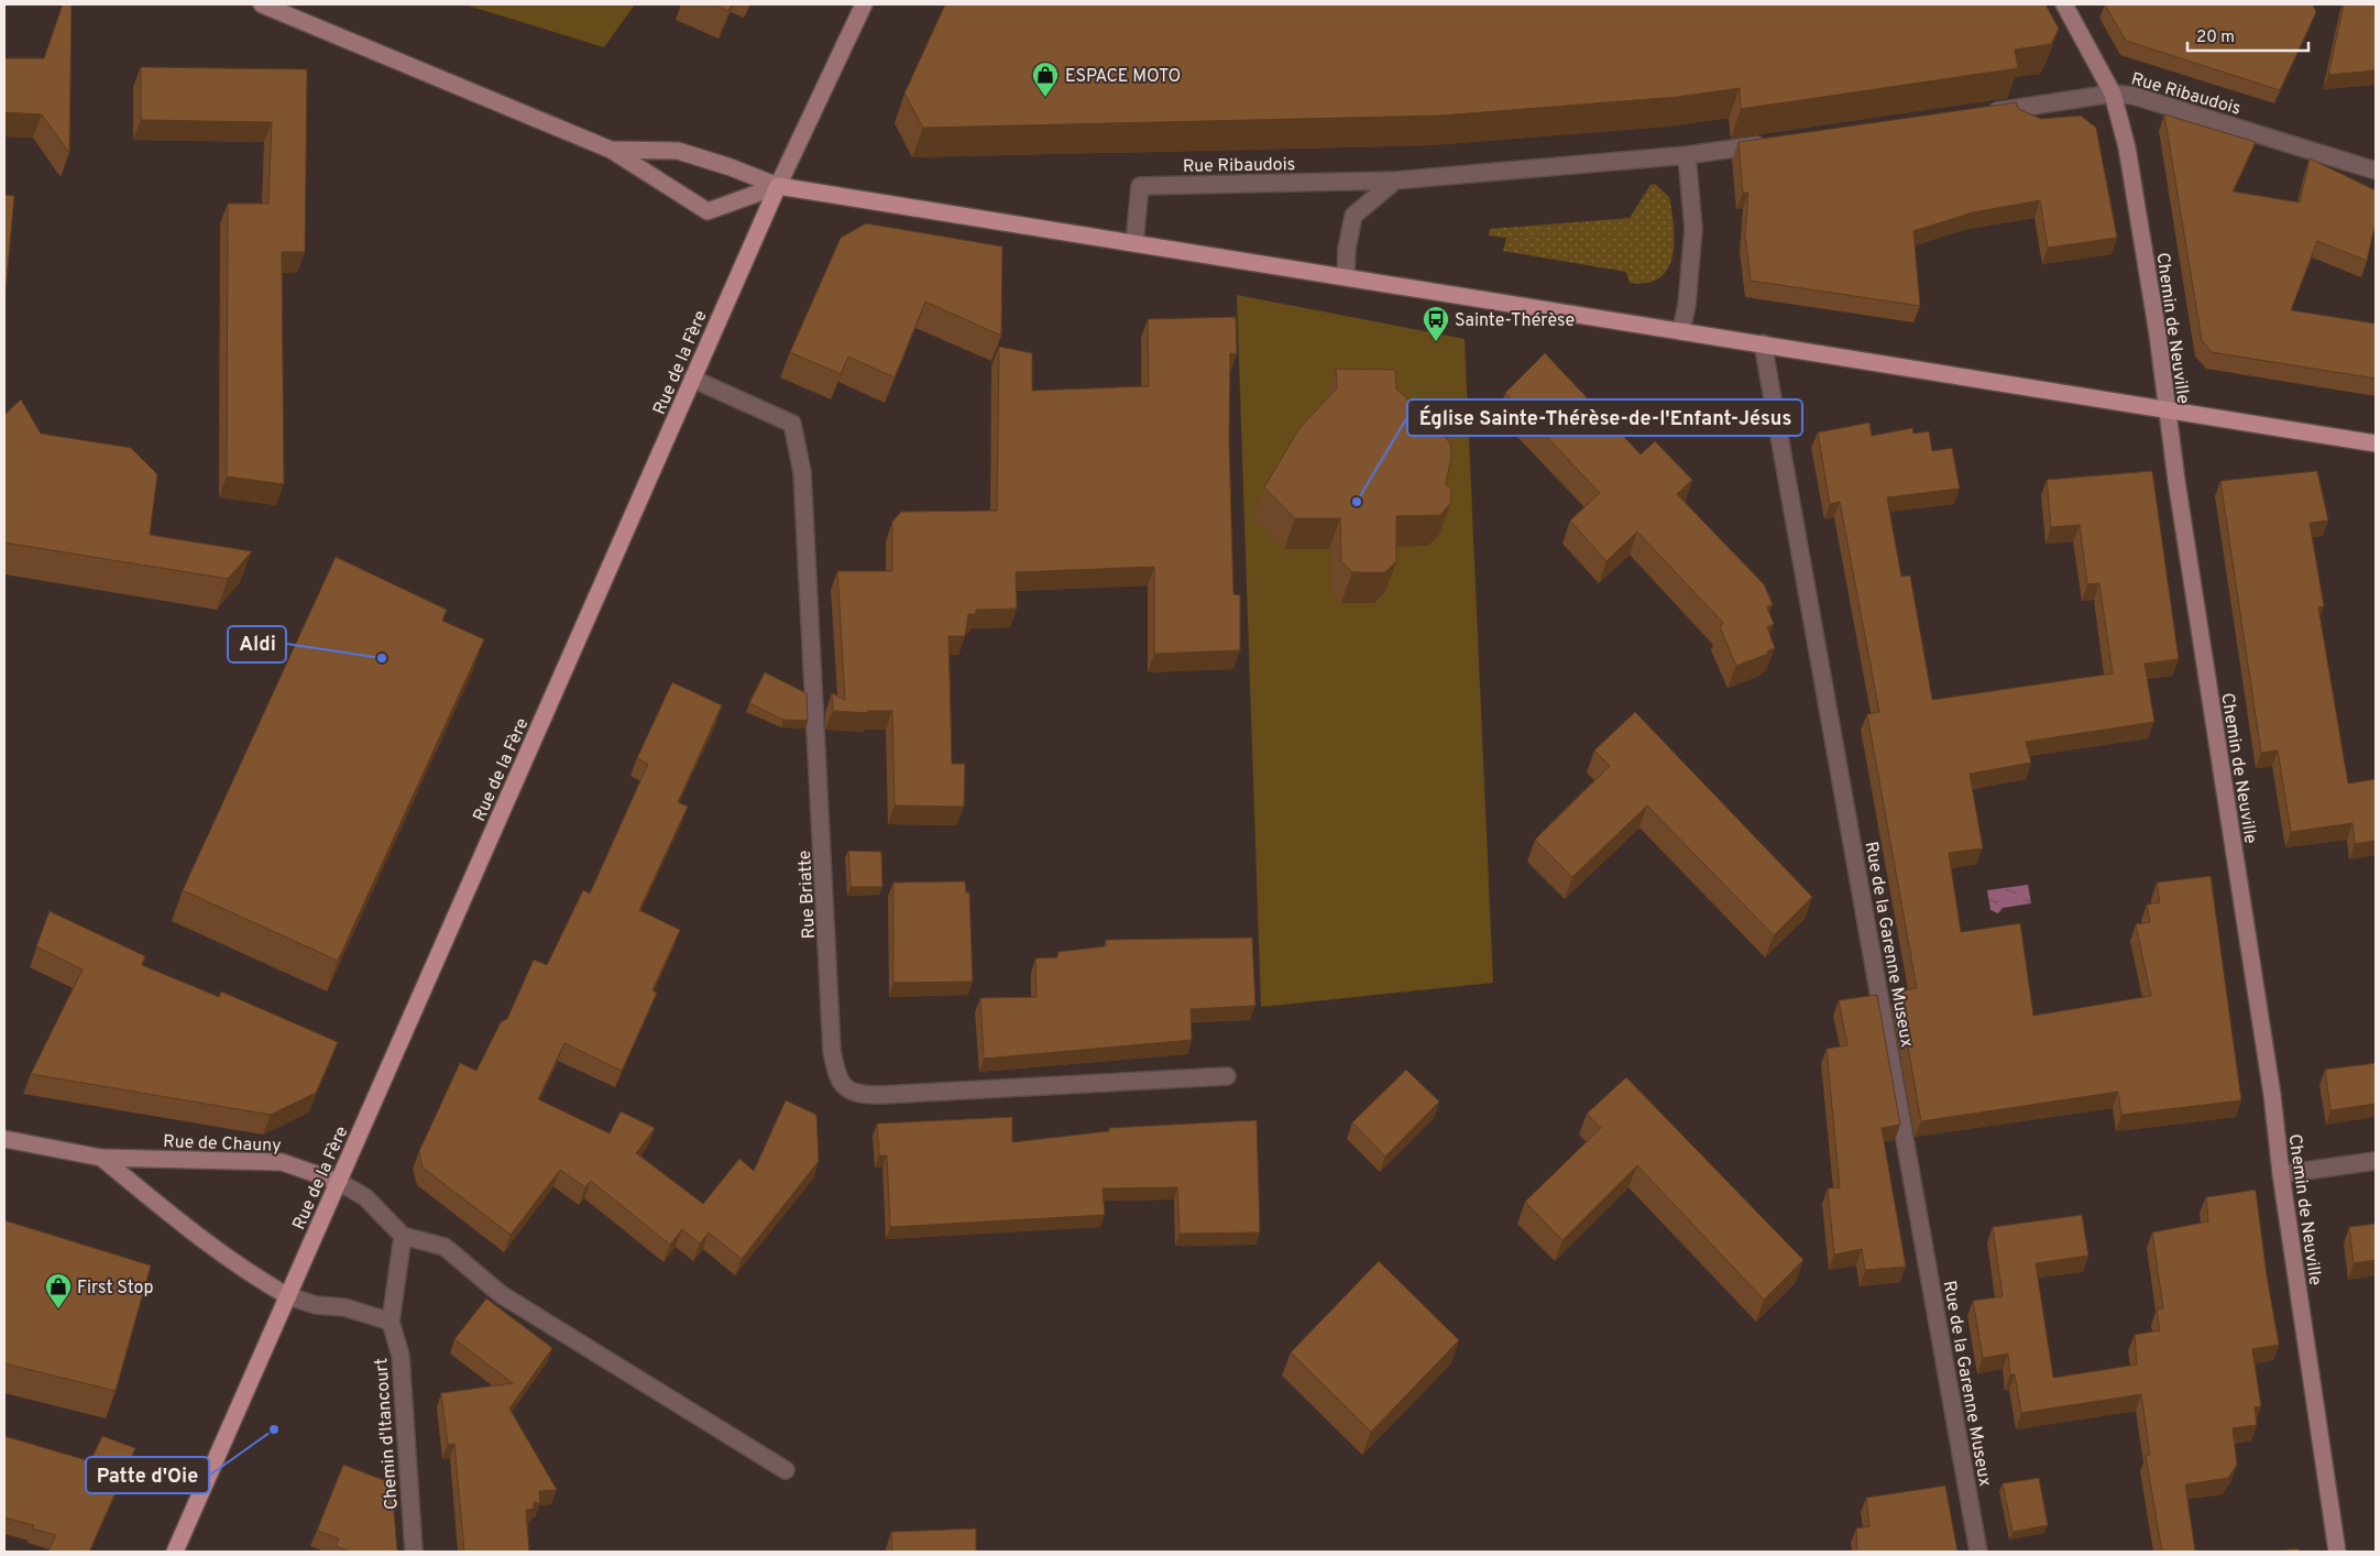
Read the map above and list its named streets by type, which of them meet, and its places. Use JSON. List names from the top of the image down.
{
  "streets": {
    "main road": ["Chemin de Neuville", "Rue de la Fère", "Rue de Chauny"],
    "street": [
      "Rue Ribaudois",
      "Rue Briatte",
      "Rue de la Garenne Museux",
      "Chemin d'Itancourt"
    ]
  },
  "crossings": [
    ["Rue Ribaudois", "Chemin de Neuville"],
    ["Rue de la Fère", "Rue Briatte"],
    ["Rue de la Fère", "Rue de Chauny"]
  ],
  "places": {
    "shop": ["ESPACE MOTO", "First Stop"],
    "bus stop": ["Sainte-Thérèse"],
    "other": ["Église Sainte-Thérèse-de-l'Enfant-Jésus", "Aldi", "Patte d'Oie"]
  },
  "scale_bar": "20 m"
}
